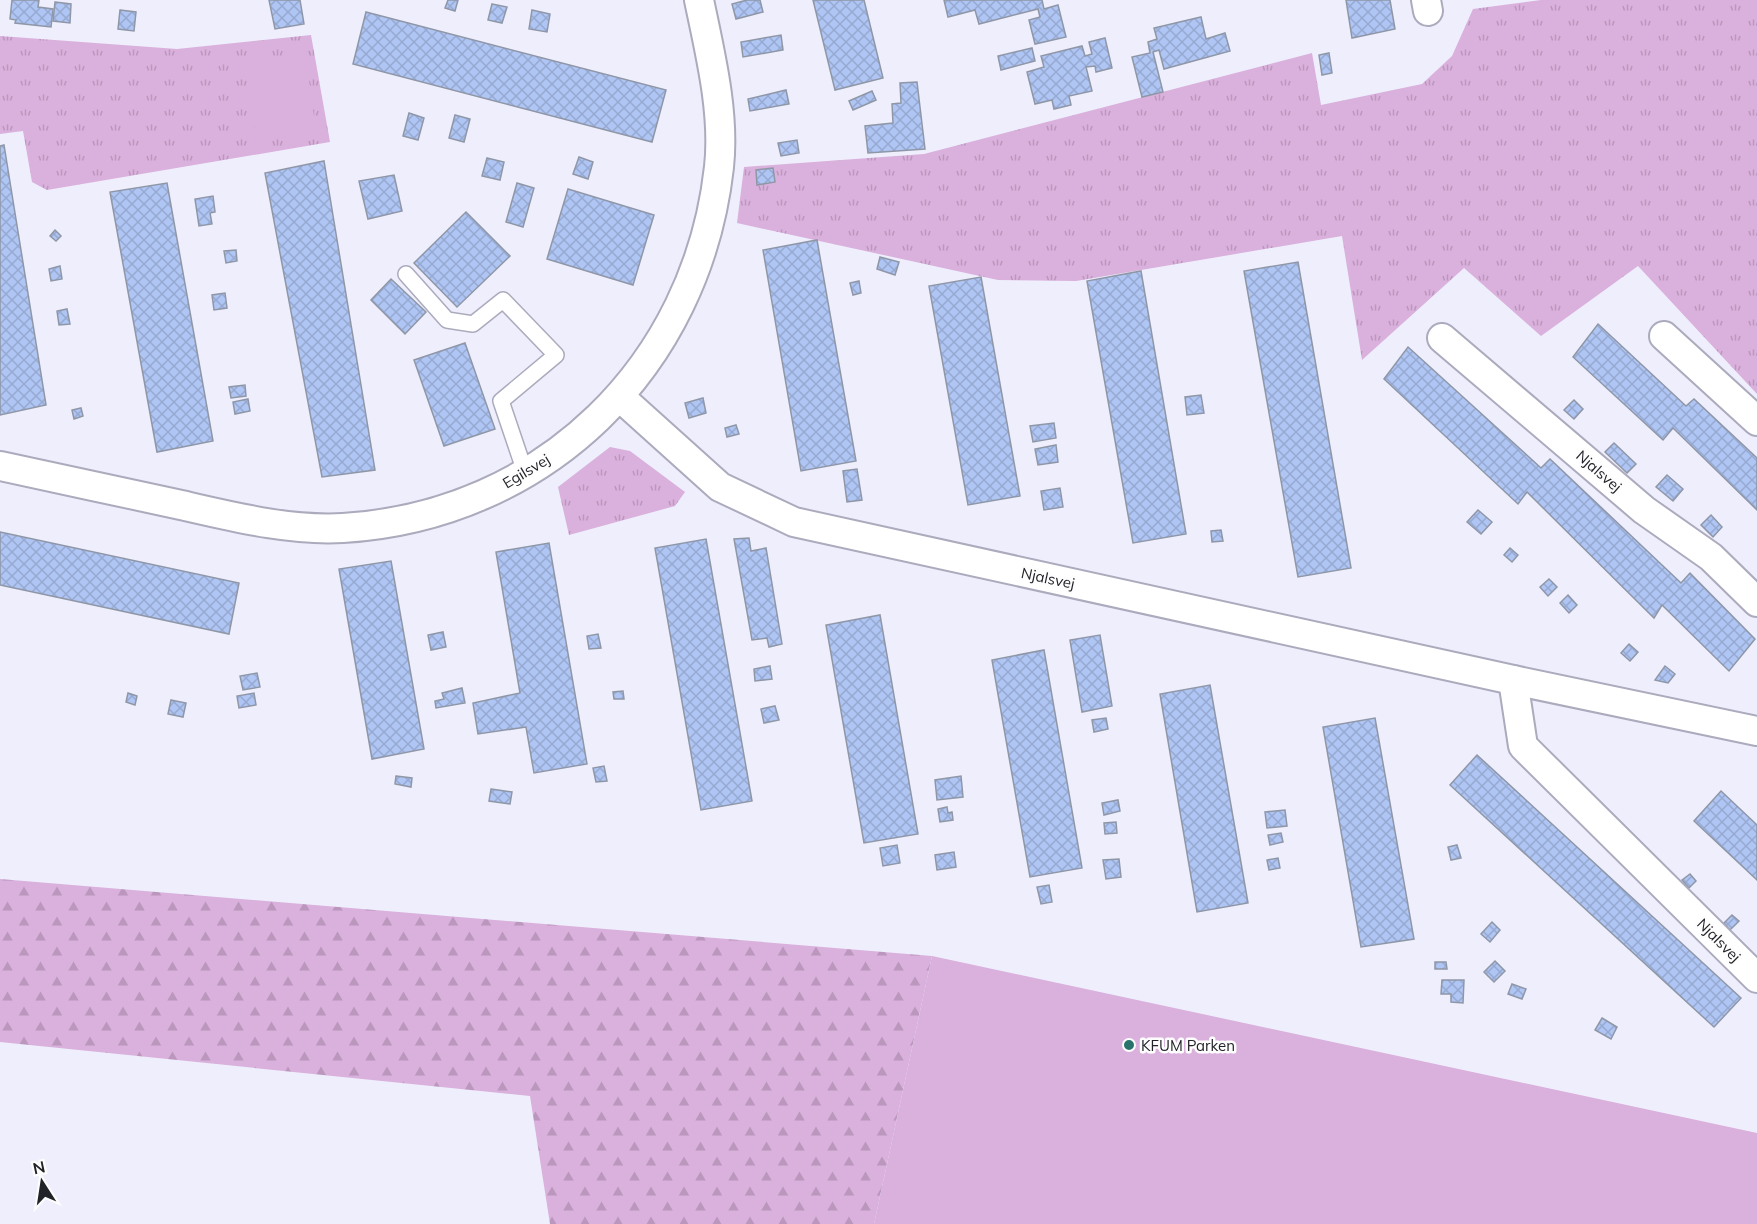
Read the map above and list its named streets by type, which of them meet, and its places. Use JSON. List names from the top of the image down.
{
  "streets": {
    "street": ["Egilsvej", "Njalsvej"]
  },
  "crossings": [
    ["Egilsvej", "Njalsvej"]
  ],
  "places": ["KFUM Parken"],
  "north": "top"
}
